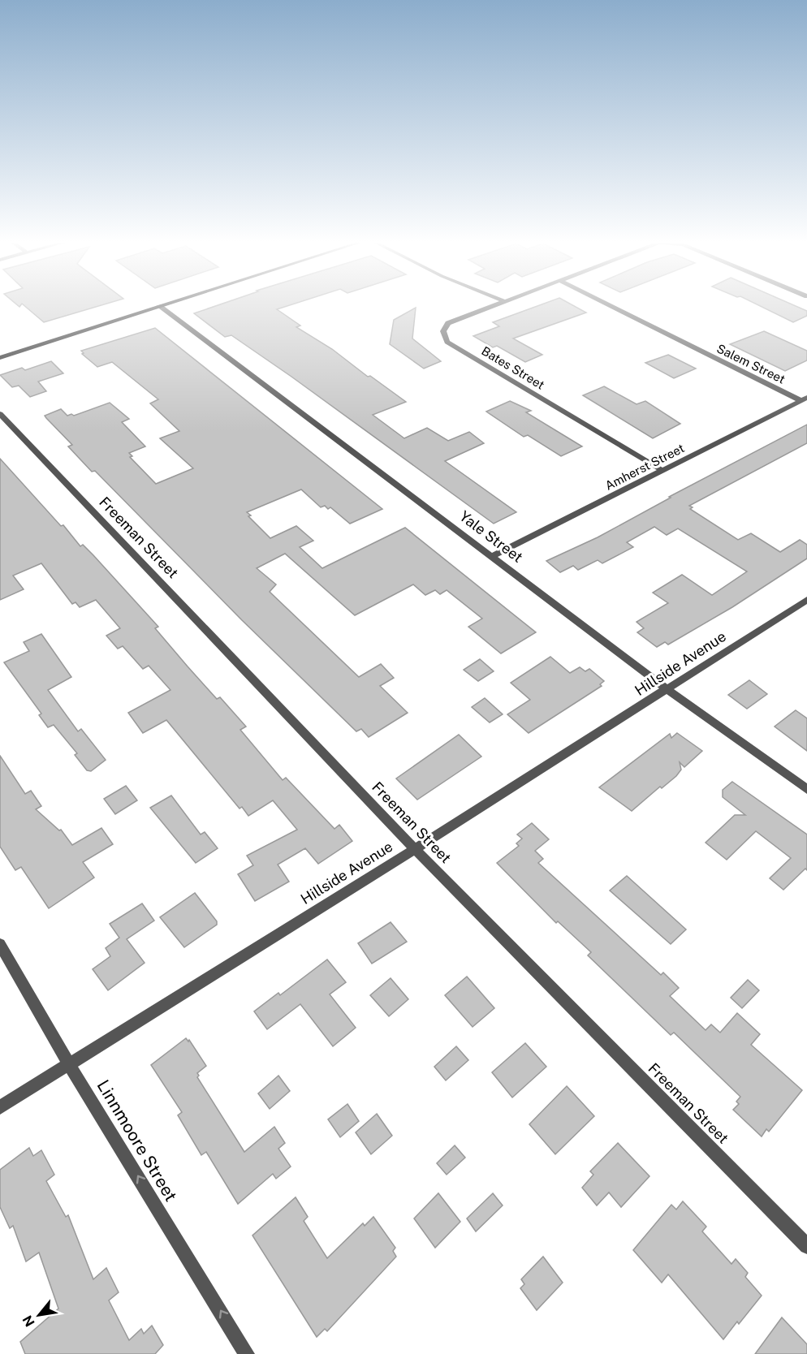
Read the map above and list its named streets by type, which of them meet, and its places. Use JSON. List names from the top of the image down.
{
  "streets": {
    "street": [
      "Salem Street",
      "Bates Street",
      "Amherst Street",
      "Yale Street",
      "Freeman Street",
      "Hillside Avenue",
      "Linnmoore Street"
    ]
  },
  "crossings": [
    ["Salem Street", "Amherst Street"],
    ["Bates Street", "Amherst Street"],
    ["Amherst Street", "Yale Street"],
    ["Yale Street", "Hillside Avenue"],
    ["Freeman Street", "Hillside Avenue"],
    ["Hillside Avenue", "Linnmoore Street"]
  ],
  "one_way": ["Linnmoore Street"],
  "north": "bottom left"
}
